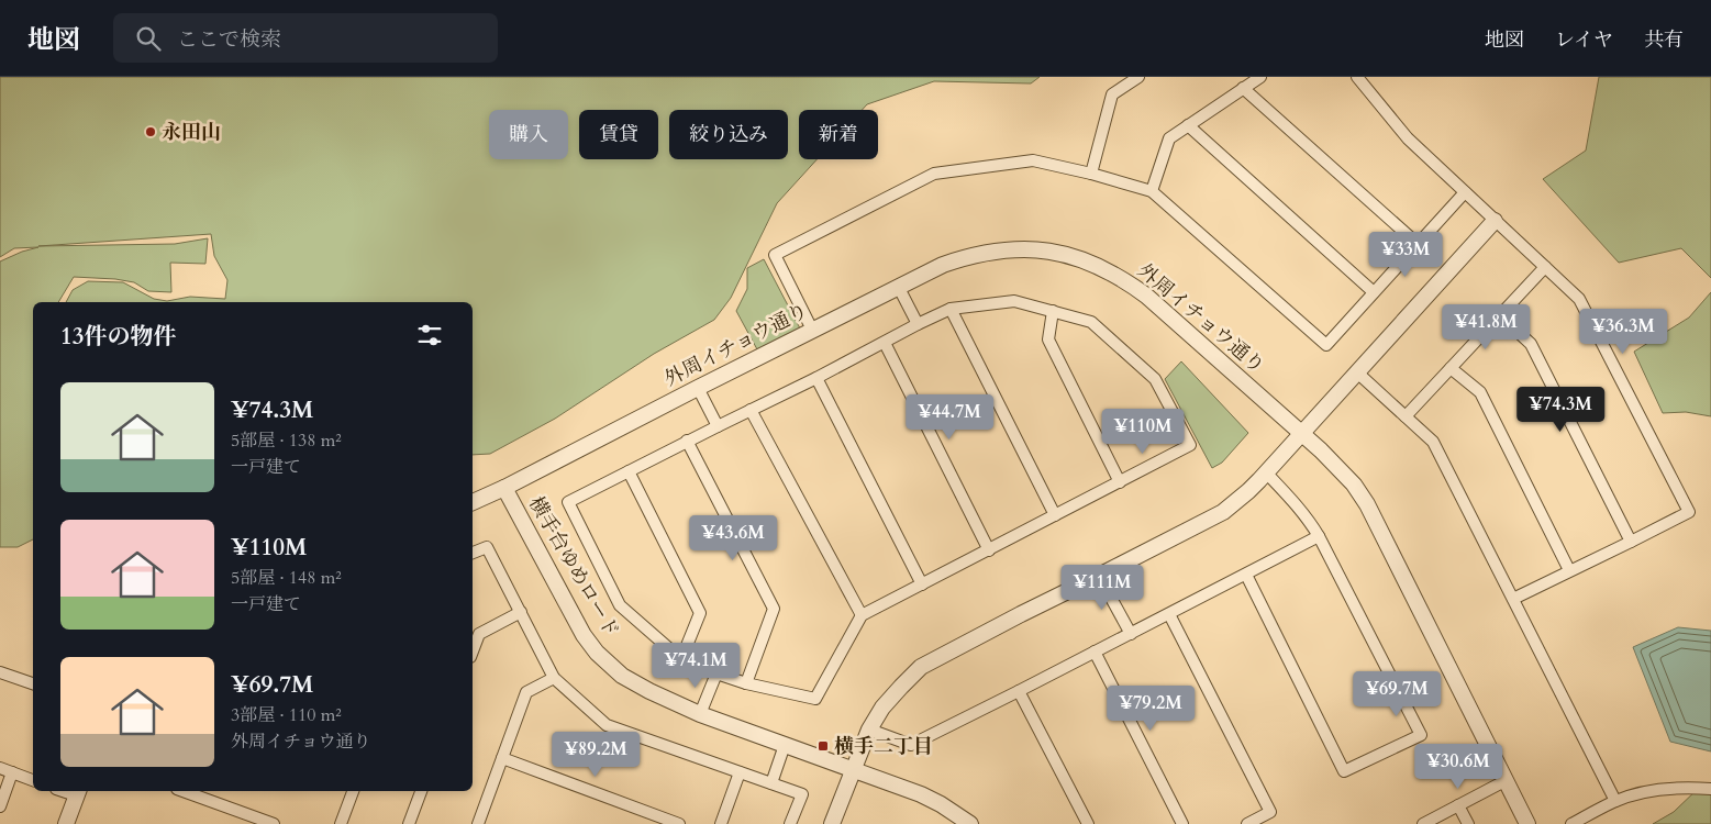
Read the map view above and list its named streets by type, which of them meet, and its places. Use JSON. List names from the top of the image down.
{
  "streets": {
    "street": ["外周イチョウ通り", "横手台ゆめロード"]
  },
  "crossings": [
    ["外周イチョウ通り", "横手台ゆめロード"]
  ],
  "places": {
    "other": ["永田山"],
    "transit": ["横手二丁目"]
  },
  "page": {
    "header": "地図",
    "search": "ここで検索",
    "nav": ["地図", "レイヤ", "共有"],
    "chip": [
      "購入",
      "賃貸",
      "絞り込み",
      "新着"
    ],
    "price": [
      "¥33M",
      "¥41.8M",
      "¥36.3M",
      "¥74.3M",
      "¥44.7M",
      "¥110M",
      "¥43.6M",
      "¥111M",
      "¥74.1M",
      "¥69.7M",
      "¥79.2M",
      "¥89.2M",
      "¥30.6M"
    ],
    "heading": "13件の物件",
    "list": [
      {
        "name": "¥74.3M",
        "note": "5部屋 · 138 m² · 一戸建て"
      },
      {
        "name": "¥110M",
        "note": "5部屋 · 148 m² · 一戸建て"
      },
      {
        "name": "¥69.7M",
        "note": "3部屋 · 110 m² · 外周イチョウ通り"
      }
    ]
  }
}
